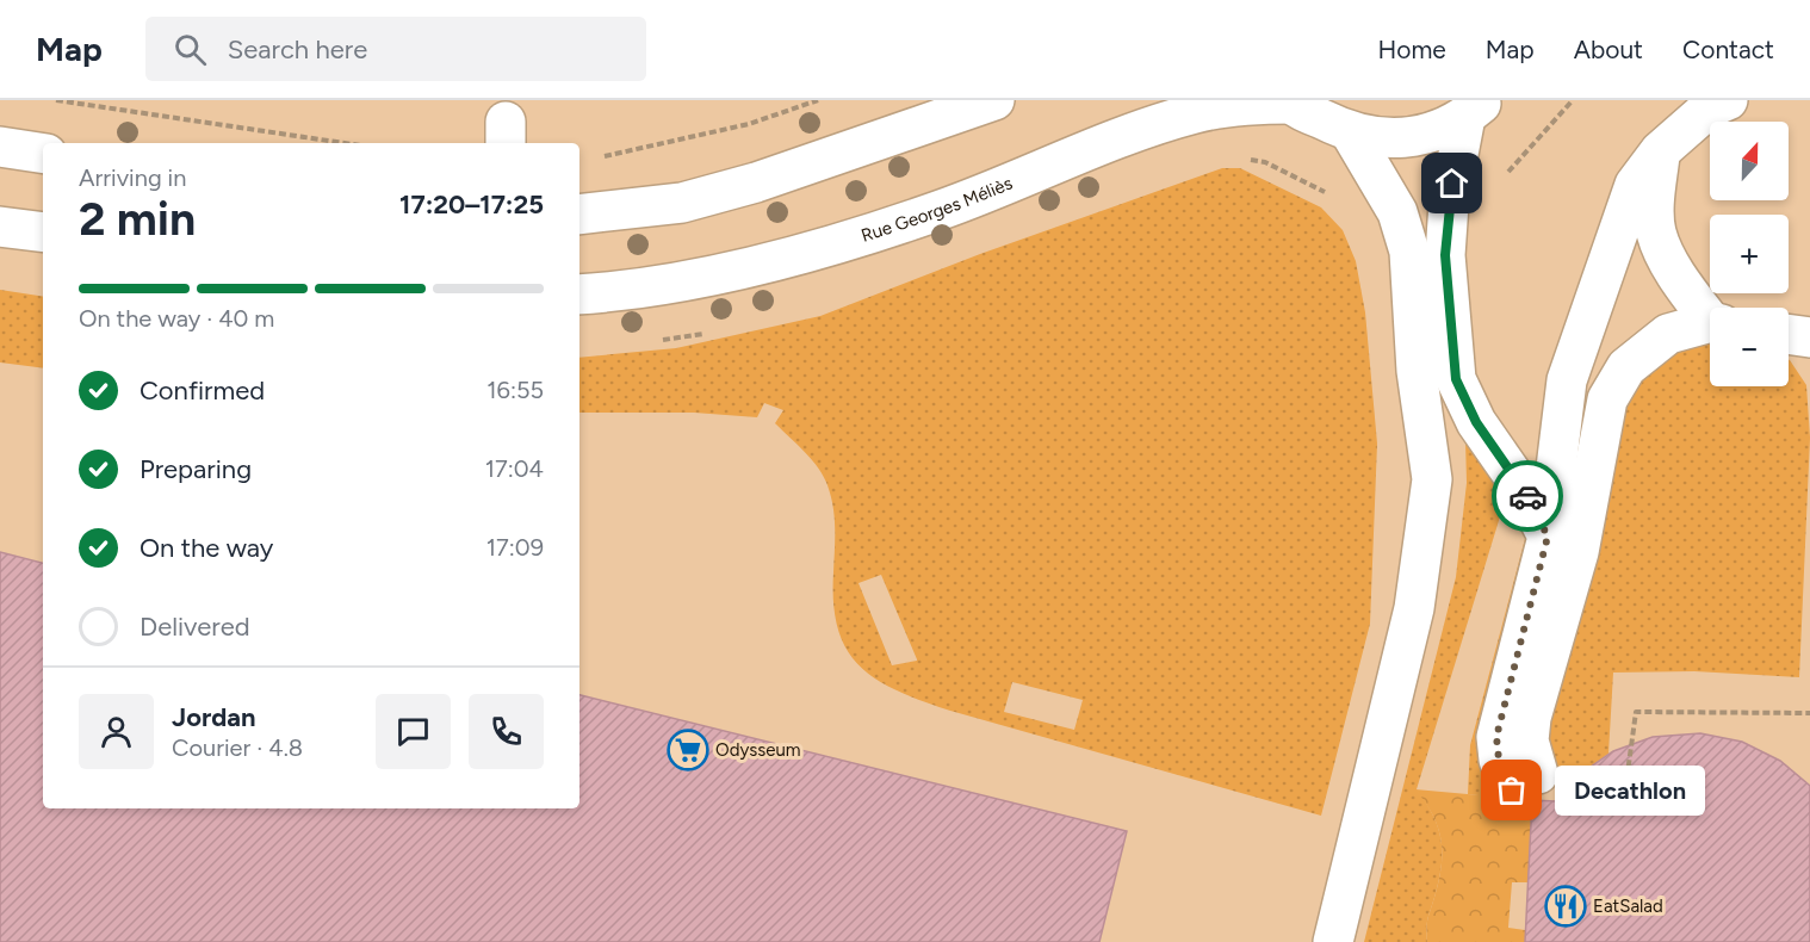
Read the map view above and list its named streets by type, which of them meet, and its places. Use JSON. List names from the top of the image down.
{
  "streets": {
    "street": ["Rue Georges Méliès"]
  },
  "places": {
    "supermarket": ["Odysseum"],
    "other": ["Decathlon"],
    "restaurant": ["EatSalad"]
  },
  "north": "top",
  "page": {
    "header": "Map",
    "search": "Search here",
    "nav": [
      "Home",
      "Map",
      "About",
      "Contact"
    ],
    "map_buttons": ["+", "−"],
    "heading": ["2 min", "Arriving in", "17:20–17:25"],
    "panel": ["Jordan", "Courier · 4.8"],
    "bar": "On the way · 40 m",
    "list": [
      ["Confirmed", "16:55"],
      ["Preparing", "17:04"],
      ["On the way", "17:09"],
      "Delivered"
    ],
    "bubble": "Decathlon"
  }
}
